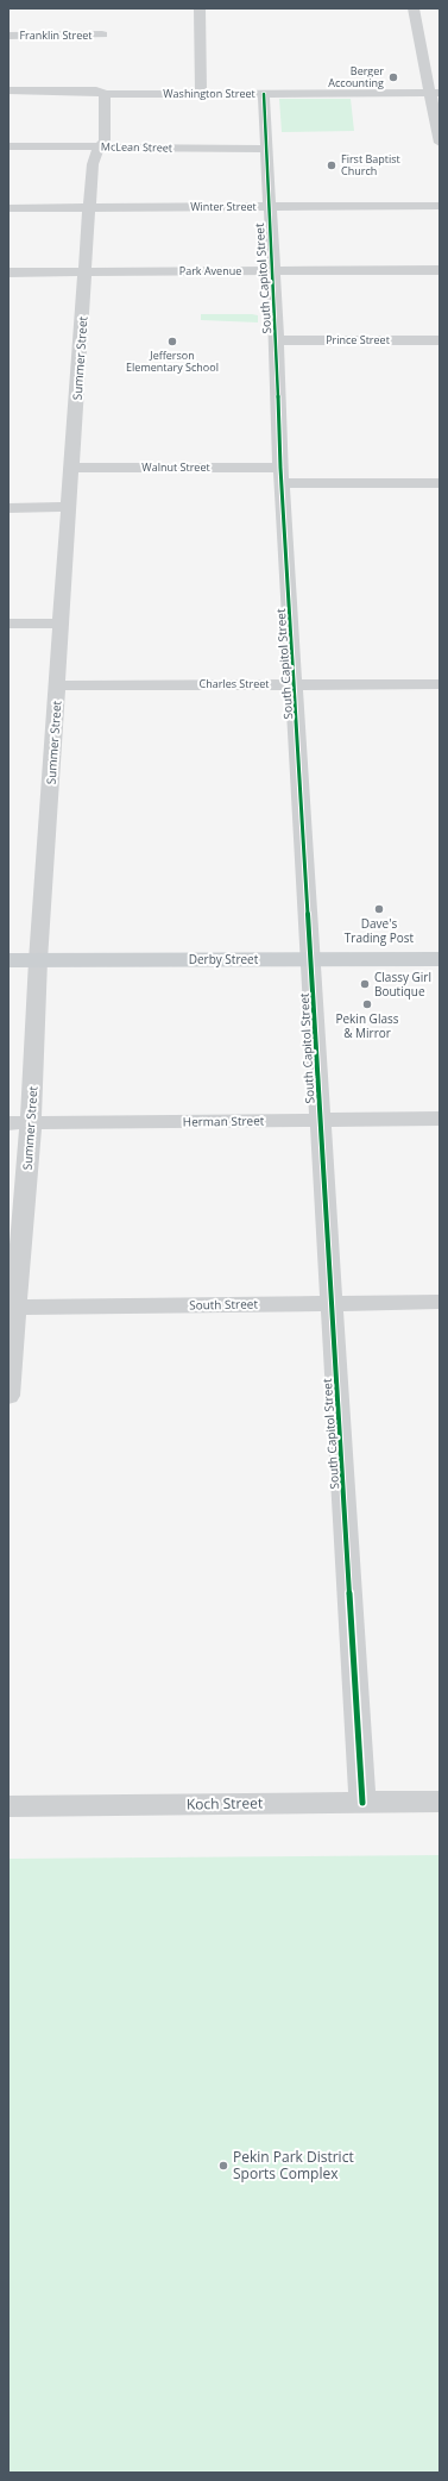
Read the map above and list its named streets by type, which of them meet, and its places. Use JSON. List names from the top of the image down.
{
  "streets": {
    "main road": ["Derby Street"],
    "street": [
      "Franklin Street",
      "Washington Street",
      "McLean Street",
      "Winter Street",
      "Park Avenue",
      "South Capitol Street",
      "Prince Street",
      "Summer Street",
      "Walnut Street",
      "Charles Street",
      "Herman Street",
      "South Street",
      "Koch Street"
    ]
  },
  "crossings": [
    ["Washington Street", "South Capitol Street"],
    ["Washington Street", "Summer Street"],
    ["McLean Street", "South Capitol Street"],
    ["McLean Street", "Summer Street"],
    ["Winter Street", "South Capitol Street"],
    ["Winter Street", "Summer Street"],
    ["Park Avenue", "South Capitol Street"],
    ["Park Avenue", "Summer Street"],
    ["South Capitol Street", "Prince Street"],
    ["South Capitol Street", "Walnut Street"],
    ["South Capitol Street", "Charles Street"],
    ["South Capitol Street", "Derby Street"],
    ["South Capitol Street", "Herman Street"],
    ["South Capitol Street", "South Street"],
    ["South Capitol Street", "Koch Street"],
    ["Summer Street", "Walnut Street"],
    ["Summer Street", "Charles Street"],
    ["Summer Street", "Derby Street"],
    ["Summer Street", "Herman Street"],
    ["Summer Street", "South Street"]
  ],
  "places": [
    "Berger Accounting",
    "First Baptist Church",
    "Jefferson Elementary School",
    "Dave's Trading Post",
    "Classy Girl Boutique",
    "Pekin Glass & Mirror",
    "Pekin Park District Sports Complex"
  ]
}
